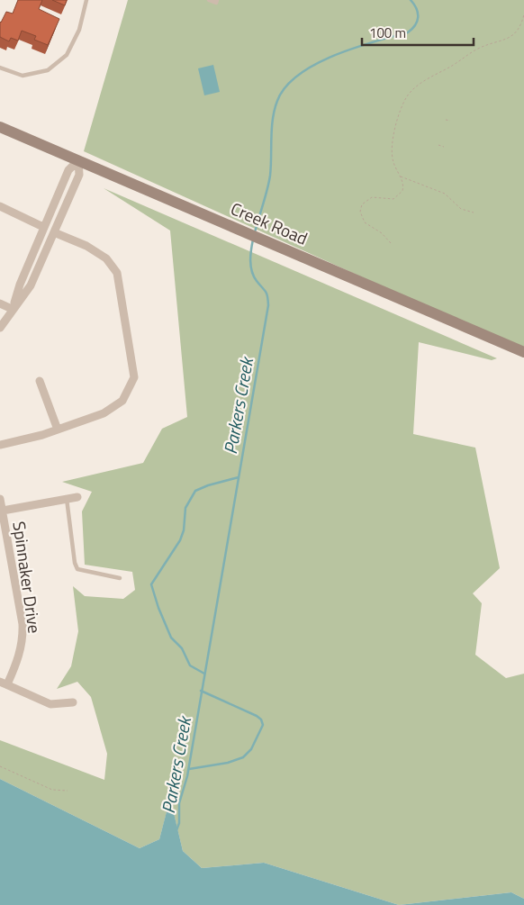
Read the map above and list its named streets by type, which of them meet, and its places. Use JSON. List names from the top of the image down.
{
  "streets": {
    "main road": ["Creek Road"],
    "street": ["Spinnaker Drive"]
  },
  "water": ["Parkers Creek"],
  "scale_bar": "100 m"
}
